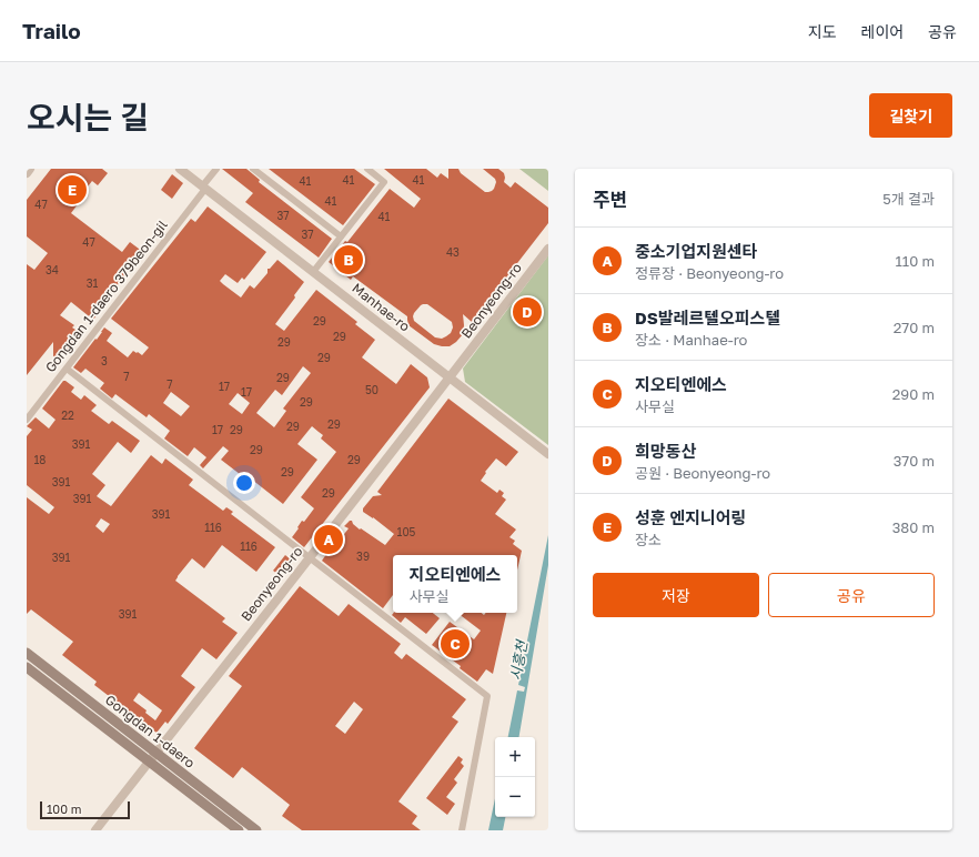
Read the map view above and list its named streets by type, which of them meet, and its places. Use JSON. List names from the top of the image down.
{
  "streets": {
    "main road": ["Gongdan 1-daero"],
    "street": ["Gongdan 1-daero 379beon-gil", "Beonyeong-ro", "Manhae-ro"]
  },
  "crossings": [
    ["Gongdan 1-daero 379beon-gil", "Manhae-ro"],
    ["Beonyeong-ro", "Manhae-ro"],
    ["Beonyeong-ro", "Gongdan 1-daero"]
  ],
  "water": ["시흥천"],
  "house_numbers": [
    "41",
    "41",
    "41",
    "41",
    "47",
    "37",
    "41",
    "37",
    "47",
    "43",
    "34",
    "31",
    "29",
    "29",
    "29",
    "29",
    "3",
    "7",
    "29",
    "7",
    "17",
    "50",
    "17",
    "29",
    "22",
    "29",
    "29",
    "17",
    "29",
    "391",
    "29",
    "18",
    "29",
    "29",
    "391",
    "29",
    "391",
    "391",
    "116",
    "105",
    "116",
    "39",
    "391",
    "391"
  ],
  "scale_bar": "100 m",
  "page": {
    "header": "Trailo",
    "nav": ["지도", "레이어", "공유"],
    "title": "오시는 길",
    "buttons": [
      "길찾기",
      ["저장", "공유"]
    ],
    "heading": ["주변", "5개 결과"],
    "pins": [
      "E",
      "B",
      "D",
      "A",
      "C"
    ],
    "list": [
      {
        "mark": "A",
        "name": "중소기업지원센타",
        "note": "정류장 · Beonyeong-ro",
        "value": "110 m"
      },
      {
        "mark": "B",
        "name": "DS발레르텔오피스텔",
        "note": "장소 · Manhae-ro",
        "value": "270 m"
      },
      {
        "mark": "C",
        "name": "지오티엔에스",
        "note": "사무실",
        "value": "290 m"
      },
      {
        "mark": "D",
        "name": "희망동산",
        "note": "공원 · Beonyeong-ro",
        "value": "370 m"
      },
      {
        "mark": "E",
        "name": "성훈 엔지니어링",
        "note": "장소",
        "value": "380 m"
      }
    ],
    "popup": ["지오티엔에스", "사무실"],
    "map_buttons": ["+", "−"],
    "scale": "100 m"
  }
}
